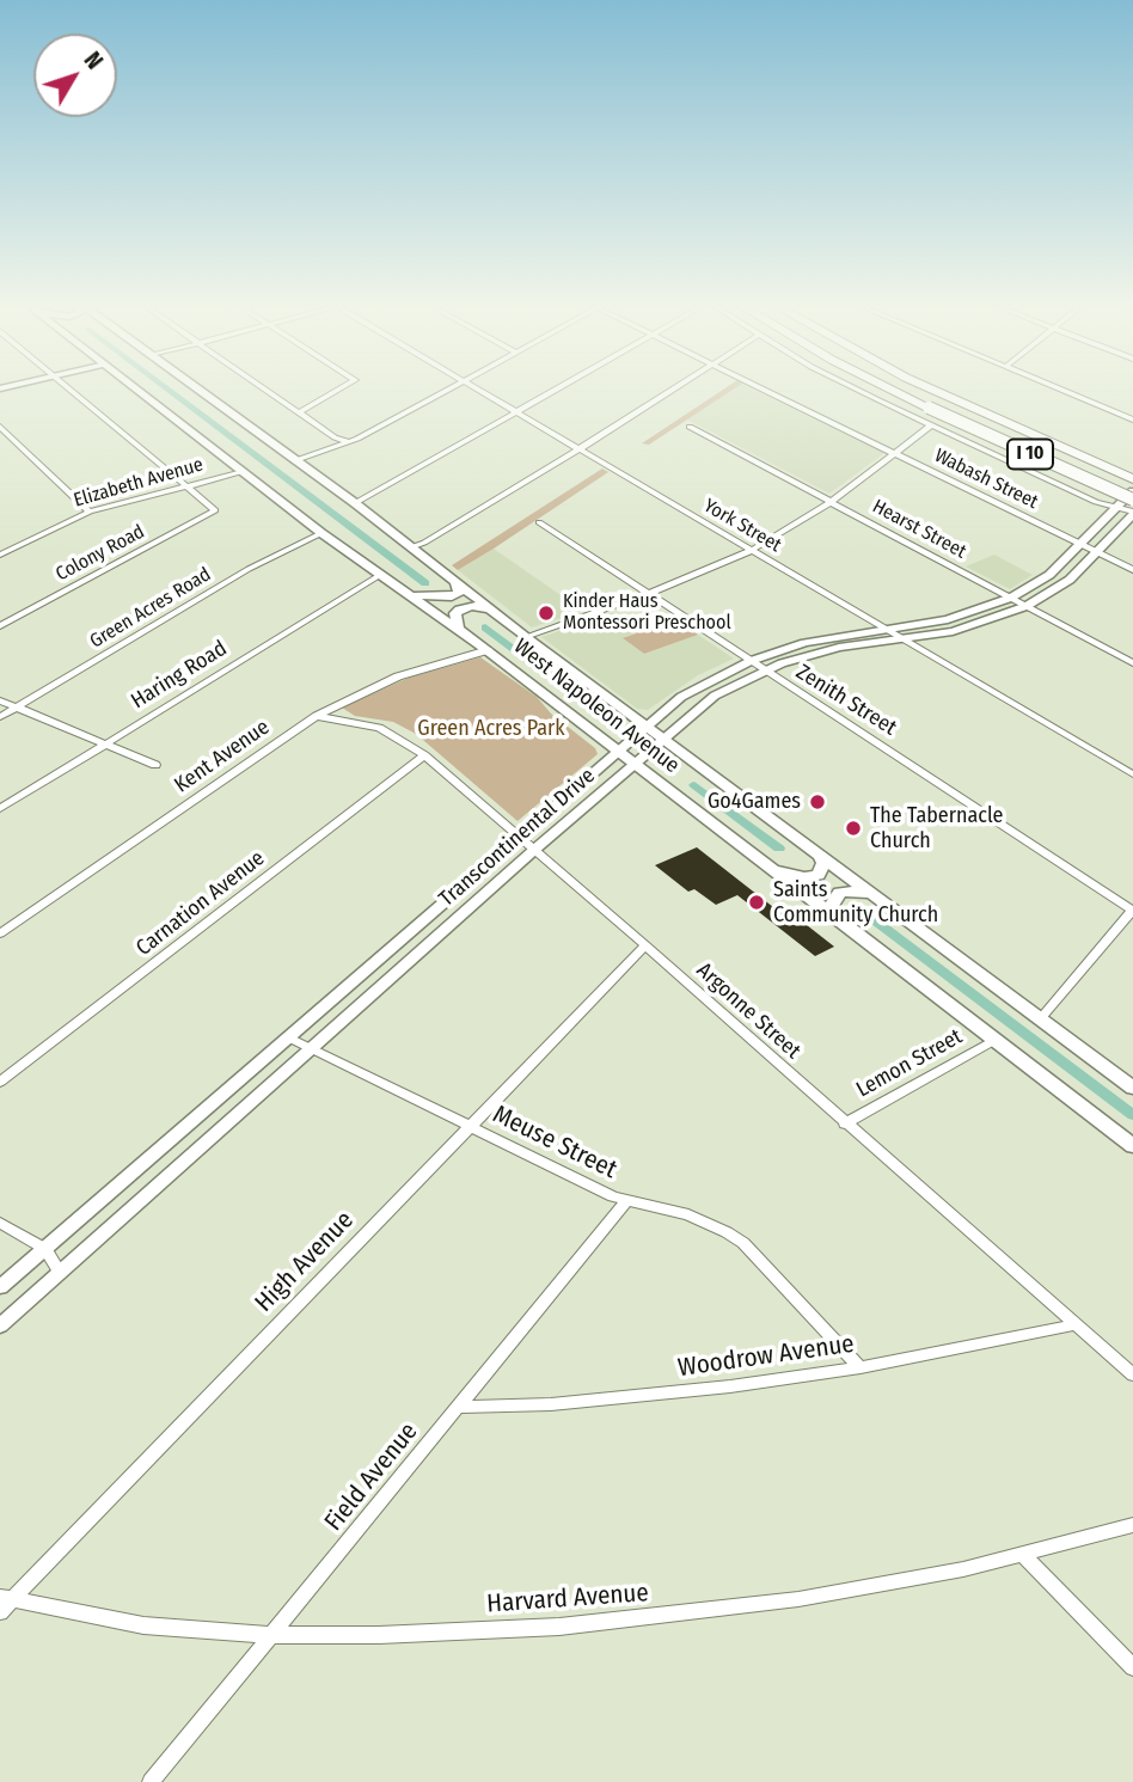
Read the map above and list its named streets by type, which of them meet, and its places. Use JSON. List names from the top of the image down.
{
  "streets": {
    "highway": ["I 10"],
    "main road": ["West Napoleon Avenue"],
    "street": [
      "Wabash Street",
      "Elizabeth Avenue",
      "York Street",
      "Hearst Street",
      "Colony Road",
      "Green Acres Road",
      "Haring Road",
      "Zenith Street",
      "Kent Avenue",
      "Transcontinental Drive",
      "Carnation Avenue",
      "Argonne Street",
      "Lemon Street",
      "Meuse Street",
      "High Avenue",
      "Woodrow Avenue",
      "Field Avenue",
      "Harvard Avenue"
    ]
  },
  "crossings": [
    ["Wabash Street", "Transcontinental Drive"],
    ["Elizabeth Avenue", "Colony Road"],
    ["Elizabeth Avenue", "West Napoleon Avenue"],
    ["York Street", "Transcontinental Drive"],
    ["Hearst Street", "Transcontinental Drive"],
    ["Green Acres Road", "West Napoleon Avenue"],
    ["Haring Road", "West Napoleon Avenue"],
    ["Zenith Street", "Transcontinental Drive"],
    ["West Napoleon Avenue", "Kent Avenue"],
    ["West Napoleon Avenue", "Transcontinental Drive"],
    ["West Napoleon Avenue", "Lemon Street"],
    ["Kent Avenue", "Argonne Street"],
    ["Transcontinental Drive", "Argonne Street"],
    ["Transcontinental Drive", "Meuse Street"],
    ["Carnation Avenue", "Argonne Street"],
    ["Argonne Street", "Lemon Street"],
    ["Argonne Street", "High Avenue"],
    ["Argonne Street", "Woodrow Avenue"],
    ["Meuse Street", "High Avenue"],
    ["Meuse Street", "Woodrow Avenue"],
    ["Meuse Street", "Field Avenue"],
    ["High Avenue", "Harvard Avenue"],
    ["Woodrow Avenue", "Field Avenue"],
    ["Field Avenue", "Harvard Avenue"]
  ],
  "parks": ["Green Acres Park"],
  "places": [
    "Kinder Haus Montessori Preschool",
    "Go4Games",
    "The Tabernacle Church",
    "Saints Community Church"
  ],
  "north": "top right"
}
